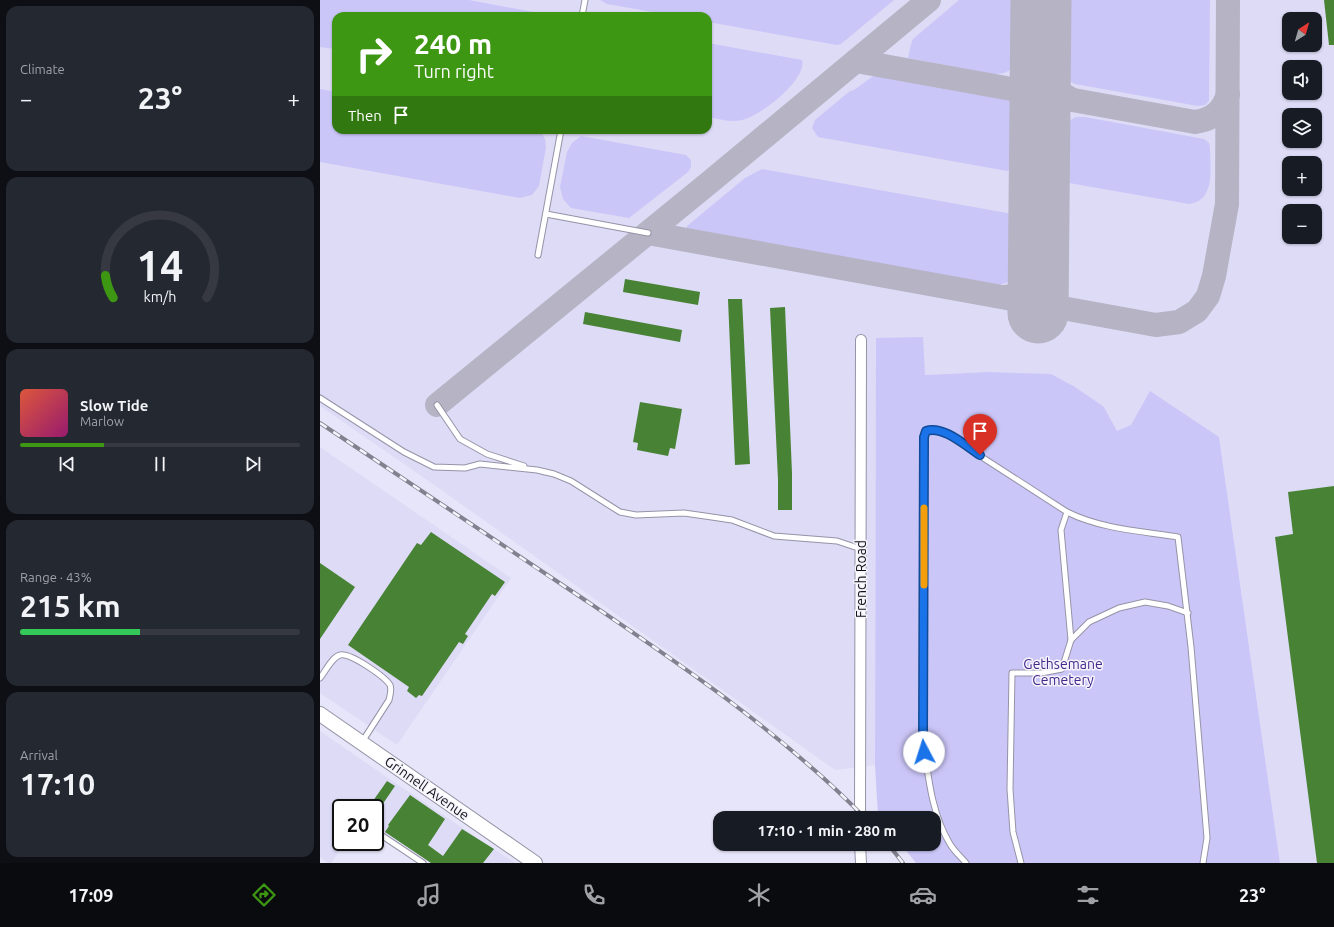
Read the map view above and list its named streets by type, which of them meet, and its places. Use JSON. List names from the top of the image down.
{
  "streets": {
    "street": ["French Road", "Grinnell Avenue"]
  },
  "parks": ["Gethsemane Cemetery"],
  "north": "top right",
  "page": {
    "tile": [
      "Climate",
      ["Range · 43%", "215 km"],
      ["Arrival", "17:10"]
    ],
    "map_buttons": ["+", "−"],
    "turn": ["240 m", "Turn right"],
    "heat": ["−", "23°", "+"],
    "then": "Then",
    "song": ["Slow Tide", "Marlow"],
    "limit": "20",
    "trip": "17:10 · 1 min · 280 m",
    "tabs": ["17:09", "23°"],
    "gauge": ["14", "km/h"]
  }
}
